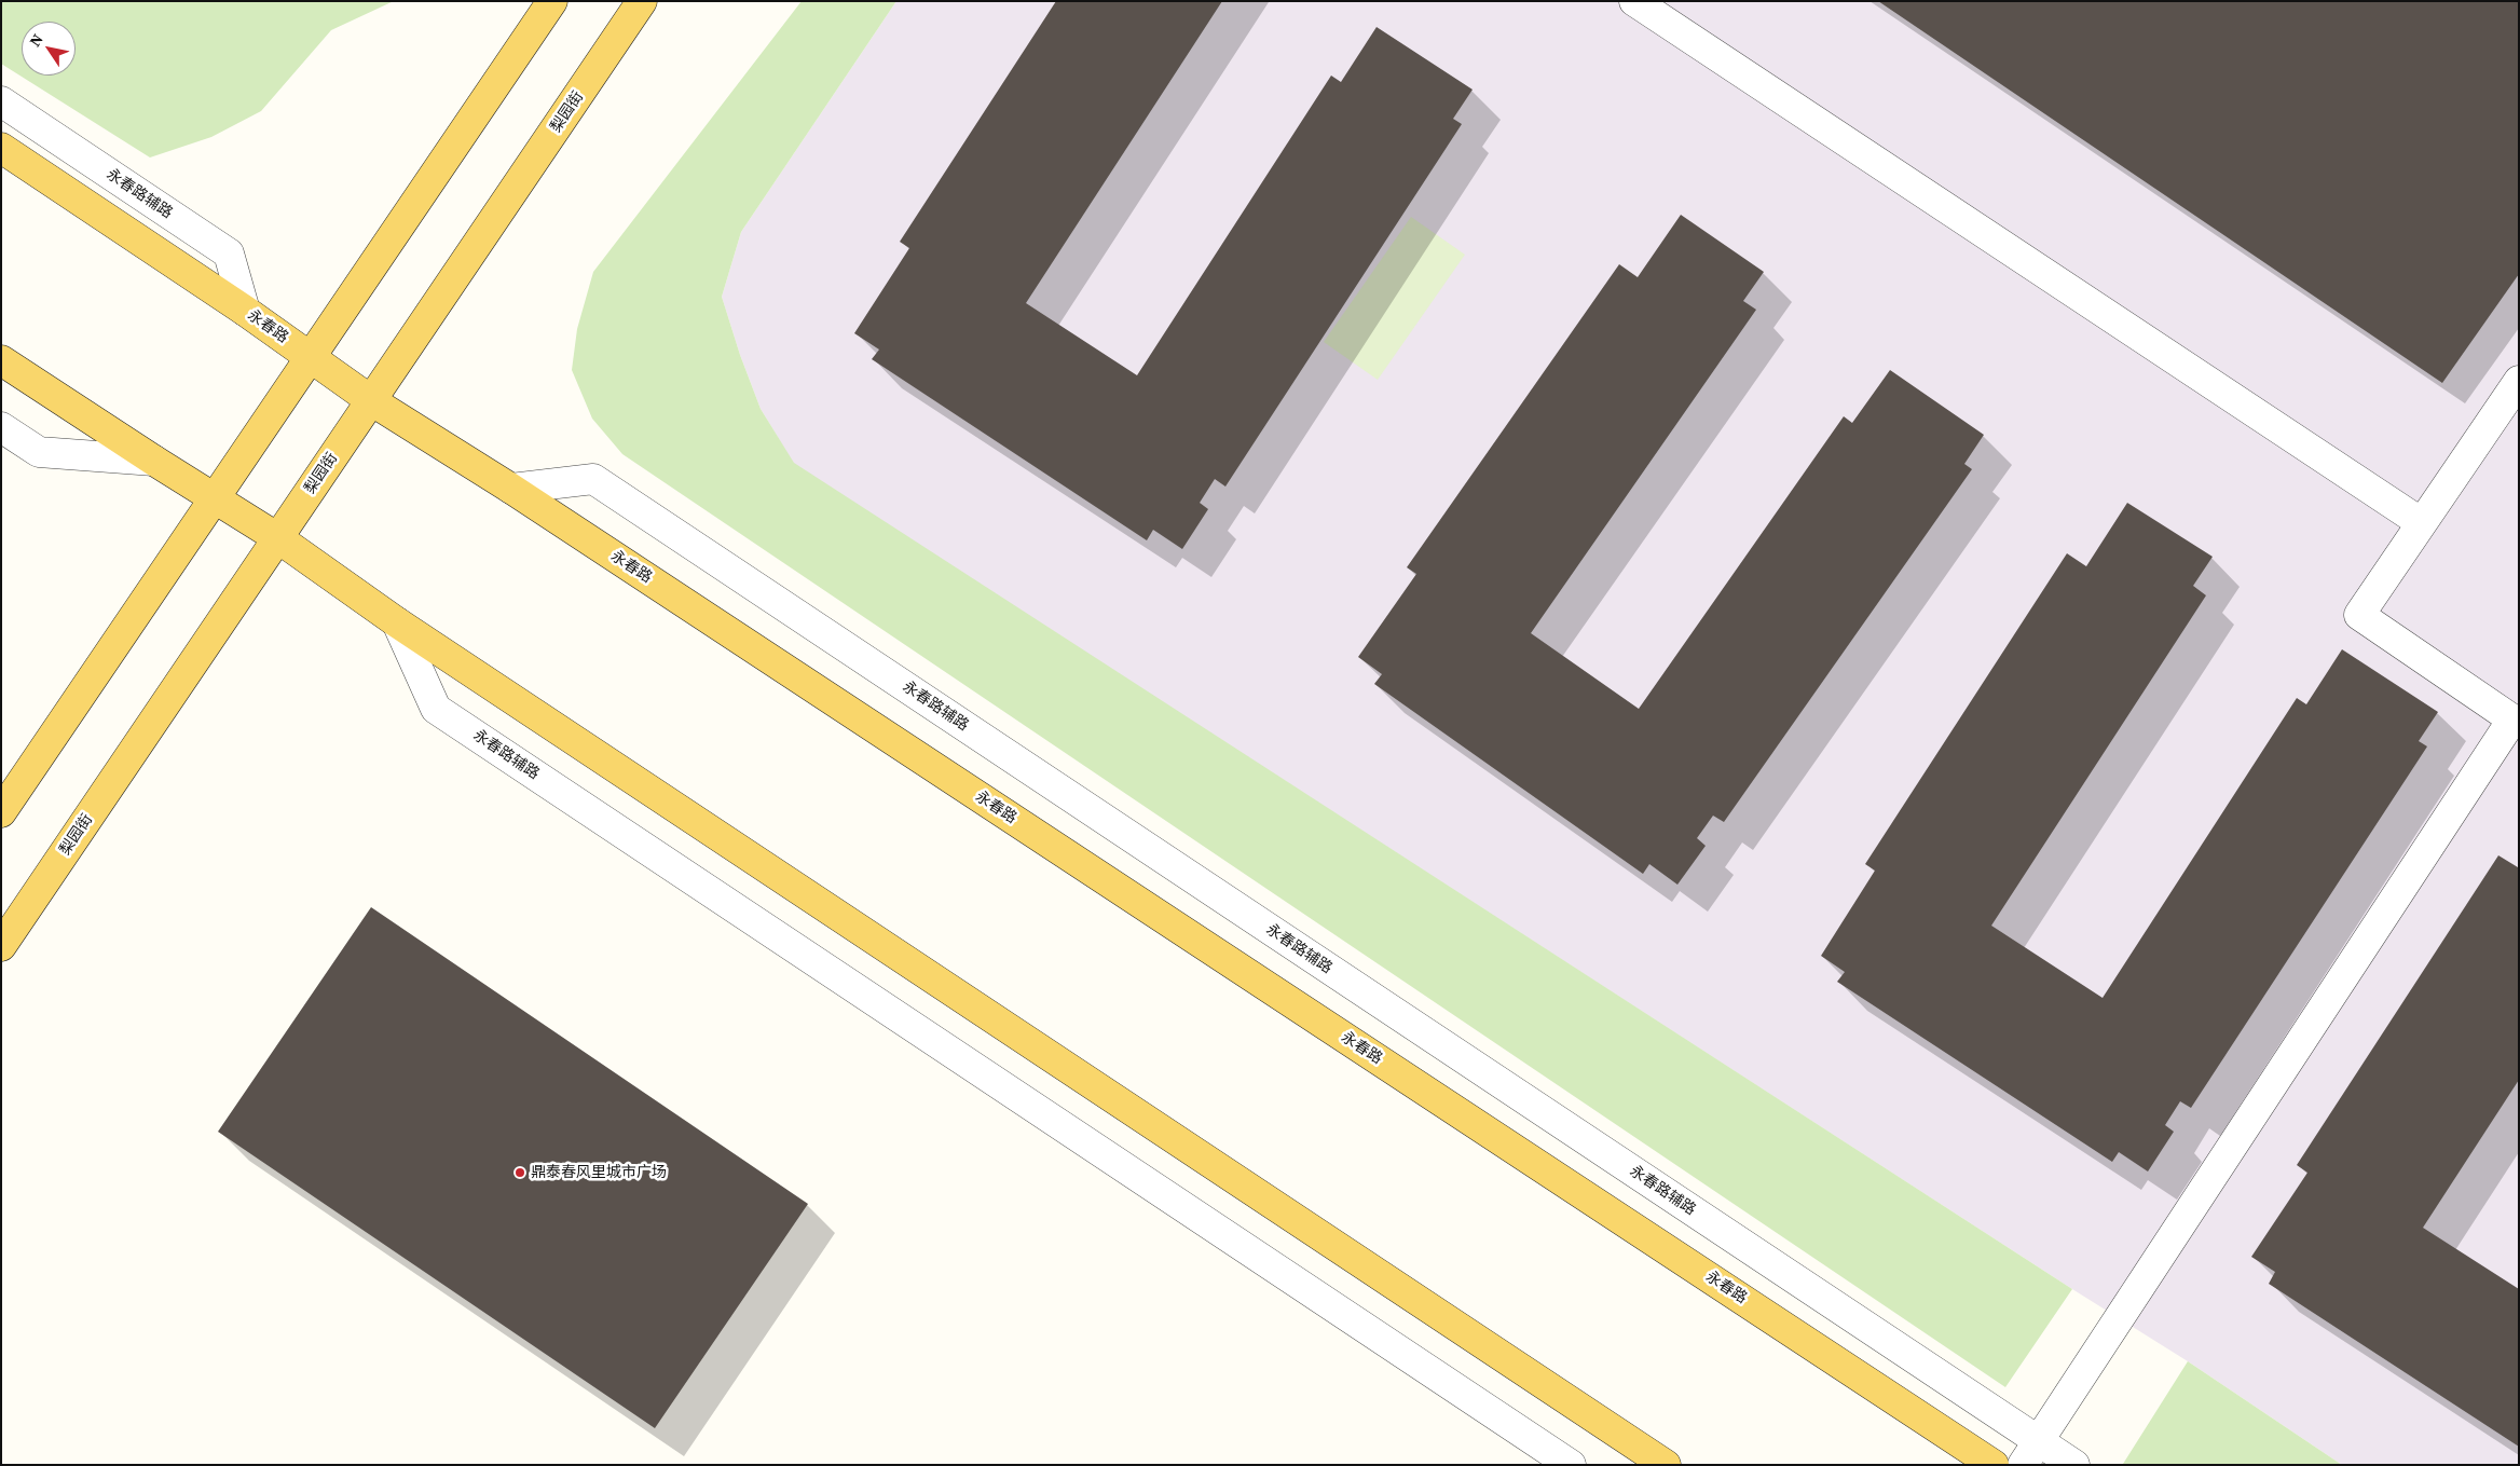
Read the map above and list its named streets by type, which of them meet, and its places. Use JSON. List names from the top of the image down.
{
  "streets": {
    "main road": ["梨园街", "永春路"],
    "street": ["永春路辅路"]
  },
  "crossings": [
    ["梨园街", "永春路"],
    ["永春路辅路", "永春路"]
  ],
  "places": ["鼎泰春风里城市广场"],
  "north": "top left"
}
